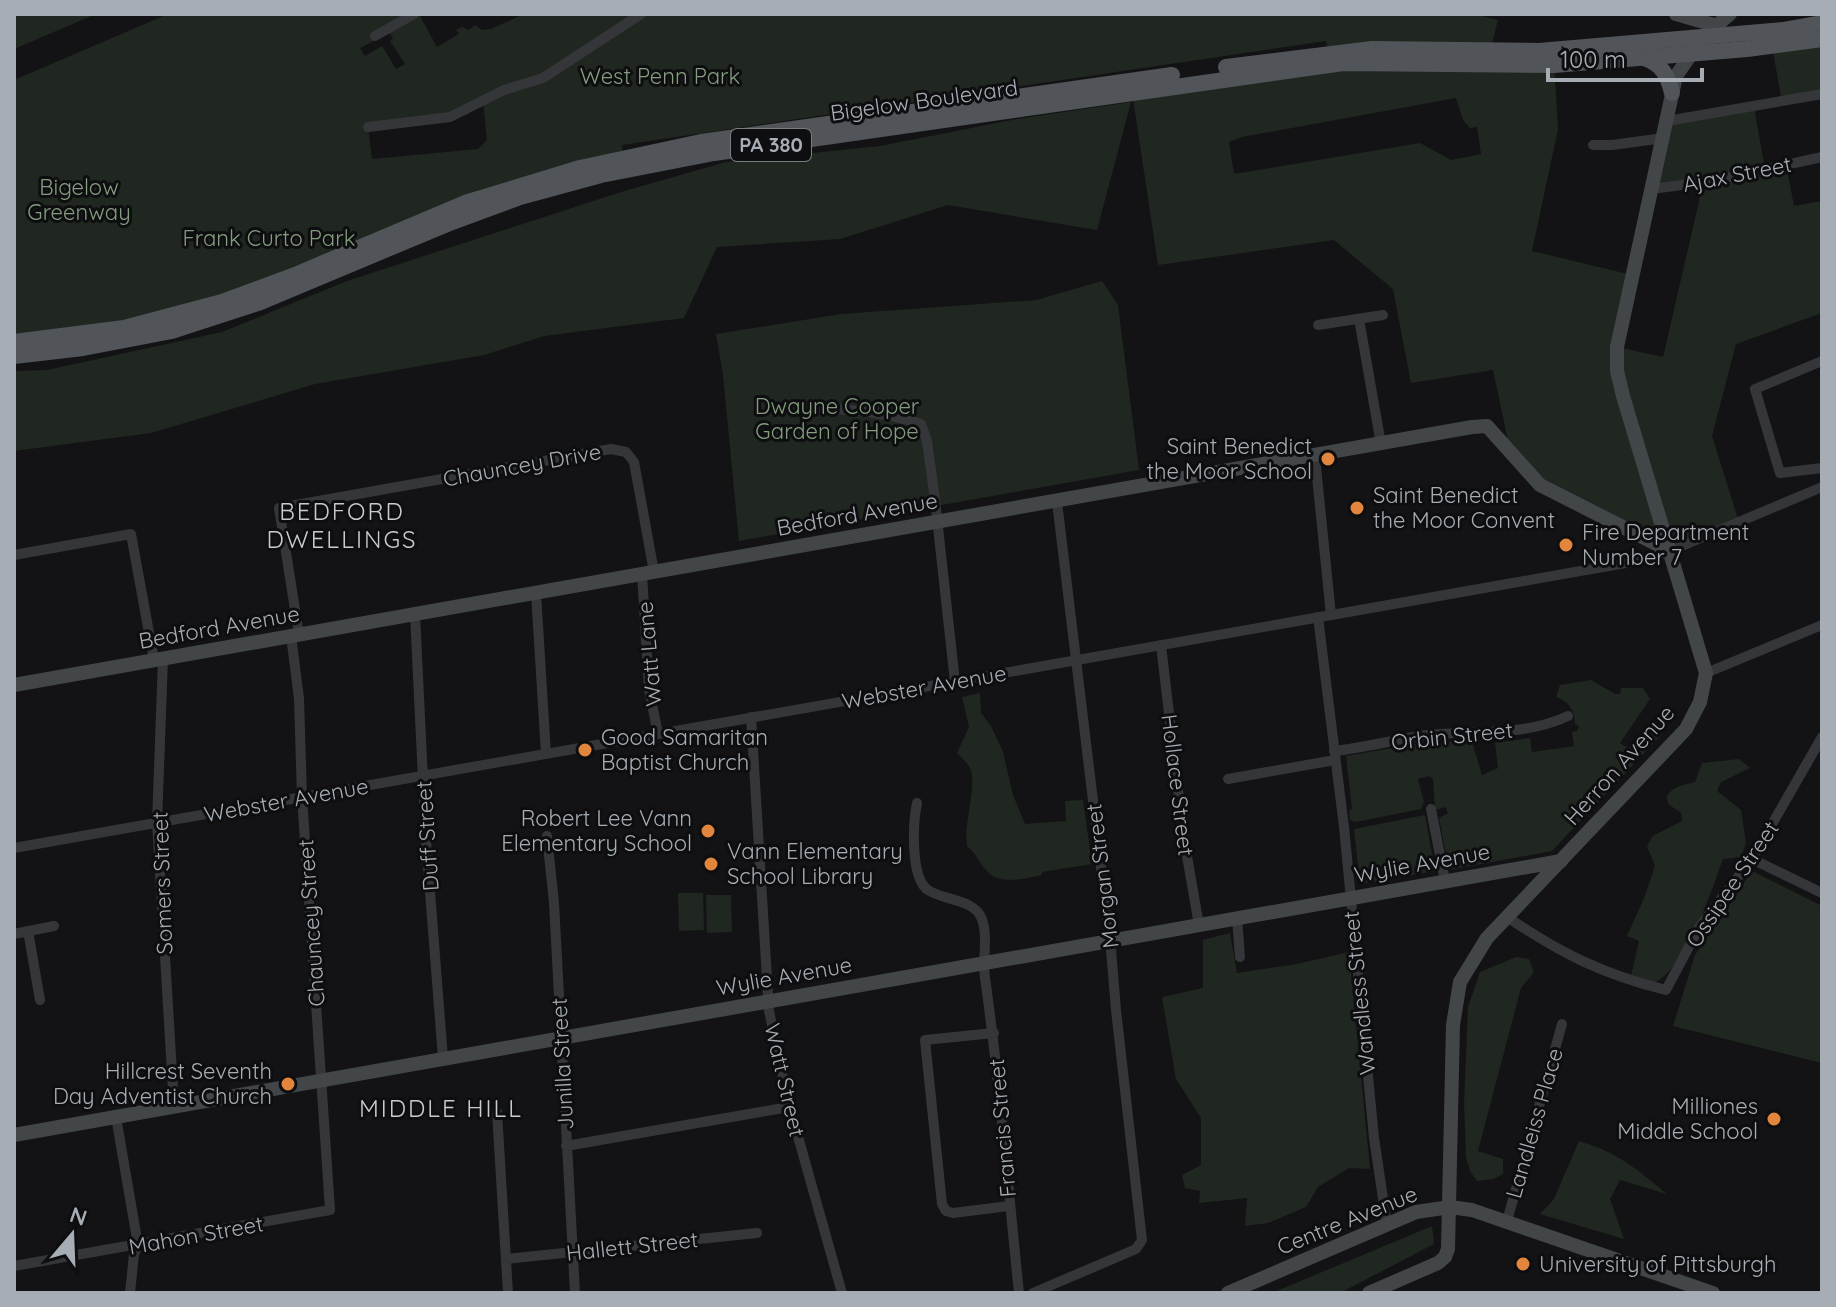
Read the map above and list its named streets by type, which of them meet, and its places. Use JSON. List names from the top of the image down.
{
  "streets": {
    "main road": ["Bigelow Boulevard", "PA 380"],
    "street": [
      "Ajax Street",
      "Chauncey Drive",
      "Bedford Avenue",
      "Watt Lane",
      "Webster Avenue",
      "Orbin Street",
      "Herron Avenue",
      "Hollace Street",
      "Duff Street",
      "Wylie Avenue",
      "Morgan Street",
      "Somers Street",
      "Ossipee Street",
      "Chauncey Street",
      "Wandless Street",
      "Junilla Street",
      "Watt Street",
      "Landleiss Place",
      "Francis Street",
      "Centre Avenue",
      "Mahon Street",
      "Hallett Street"
    ]
  },
  "crossings": [
    ["Chauncey Drive", "Bedford Avenue"],
    ["Chauncey Drive", "Watt Lane"],
    ["Chauncey Drive", "Chauncey Street"],
    ["Bedford Avenue", "Watt Lane"],
    ["Bedford Avenue", "Webster Avenue"],
    ["Bedford Avenue", "Duff Street"],
    ["Bedford Avenue", "Morgan Street"],
    ["Bedford Avenue", "Somers Street"],
    ["Bedford Avenue", "Chauncey Street"],
    ["Watt Lane", "Webster Avenue"],
    ["Webster Avenue", "Hollace Street"],
    ["Webster Avenue", "Duff Street"],
    ["Webster Avenue", "Morgan Street"],
    ["Webster Avenue", "Somers Street"],
    ["Webster Avenue", "Chauncey Street"],
    ["Webster Avenue", "Wandless Street"],
    ["Webster Avenue", "Watt Street"],
    ["Orbin Street", "Wandless Street"],
    ["Herron Avenue", "Wylie Avenue"],
    ["Herron Avenue", "Ossipee Street"],
    ["Herron Avenue", "Centre Avenue"],
    ["Hollace Street", "Wylie Avenue"],
    ["Duff Street", "Wylie Avenue"],
    ["Wylie Avenue", "Morgan Street"],
    ["Wylie Avenue", "Somers Street"],
    ["Wylie Avenue", "Chauncey Street"],
    ["Wylie Avenue", "Wandless Street"],
    ["Wylie Avenue", "Junilla Street"],
    ["Wylie Avenue", "Watt Street"],
    ["Wylie Avenue", "Francis Street"],
    ["Chauncey Street", "Mahon Street"],
    ["Wandless Street", "Centre Avenue"],
    ["Junilla Street", "Hallett Street"],
    ["Landleiss Place", "Centre Avenue"]
  ],
  "districts": ["BEDFORD DWELLINGS", "MIDDLE HILL"],
  "parks": [
    "West Penn Park",
    "Bigelow Greenway",
    "Frank Curto Park",
    "Dwayne Cooper Garden of Hope"
  ],
  "places": [
    "Saint Benedict the Moor School",
    "Saint Benedict the Moor Convent",
    "Fire Department Number 7",
    "Good Samaritan Baptist Church",
    "Robert Lee Vann Elementary School",
    "Vann Elementary School Library",
    "Hillcrest Seventh Day Adventist Church",
    "Milliones Middle School",
    "University of Pittsburgh"
  ],
  "scale_bar": "100 m",
  "north": "top"
}
